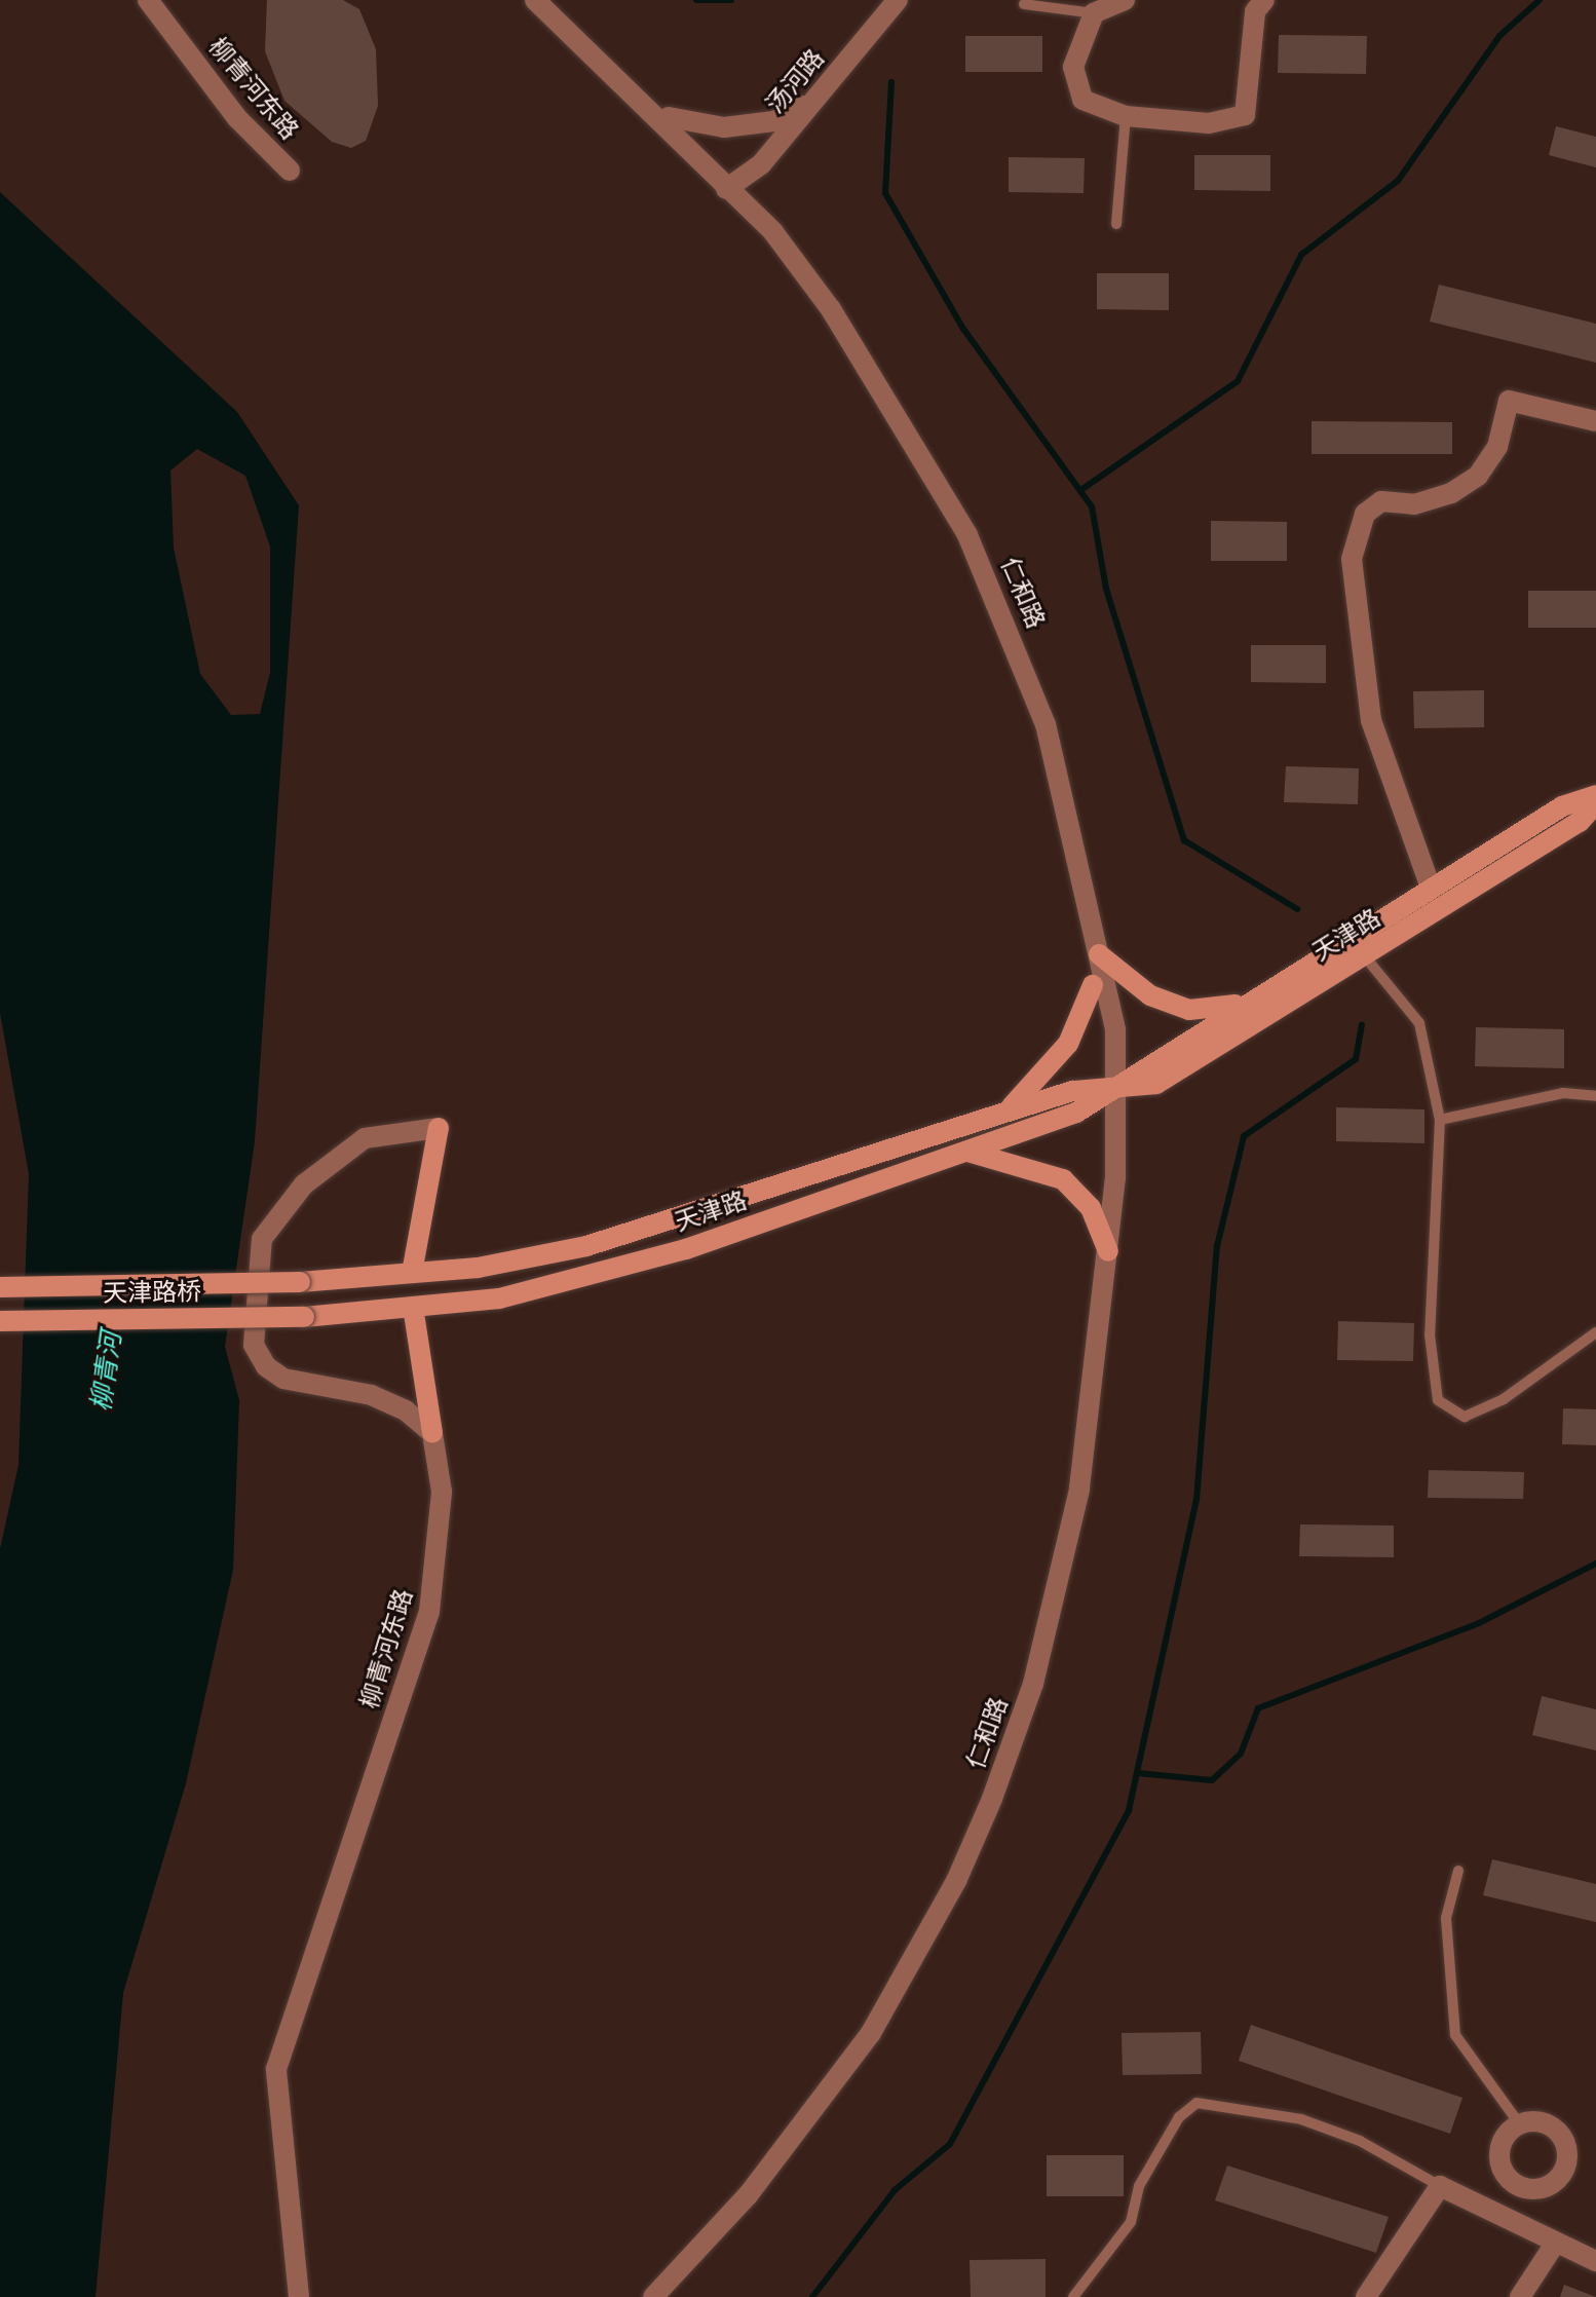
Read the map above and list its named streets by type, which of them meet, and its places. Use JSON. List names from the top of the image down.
{
  "streets": {
    "main road": ["天津路", "天津路桥"],
    "street": ["汤河路", "柳青河东路", "仁和路"]
  },
  "crossings": [
    ["汤河路", "仁和路"],
    ["仁和路", "天津路"],
    ["天津路", "天津路桥"]
  ],
  "water": ["柳青河"]
}
